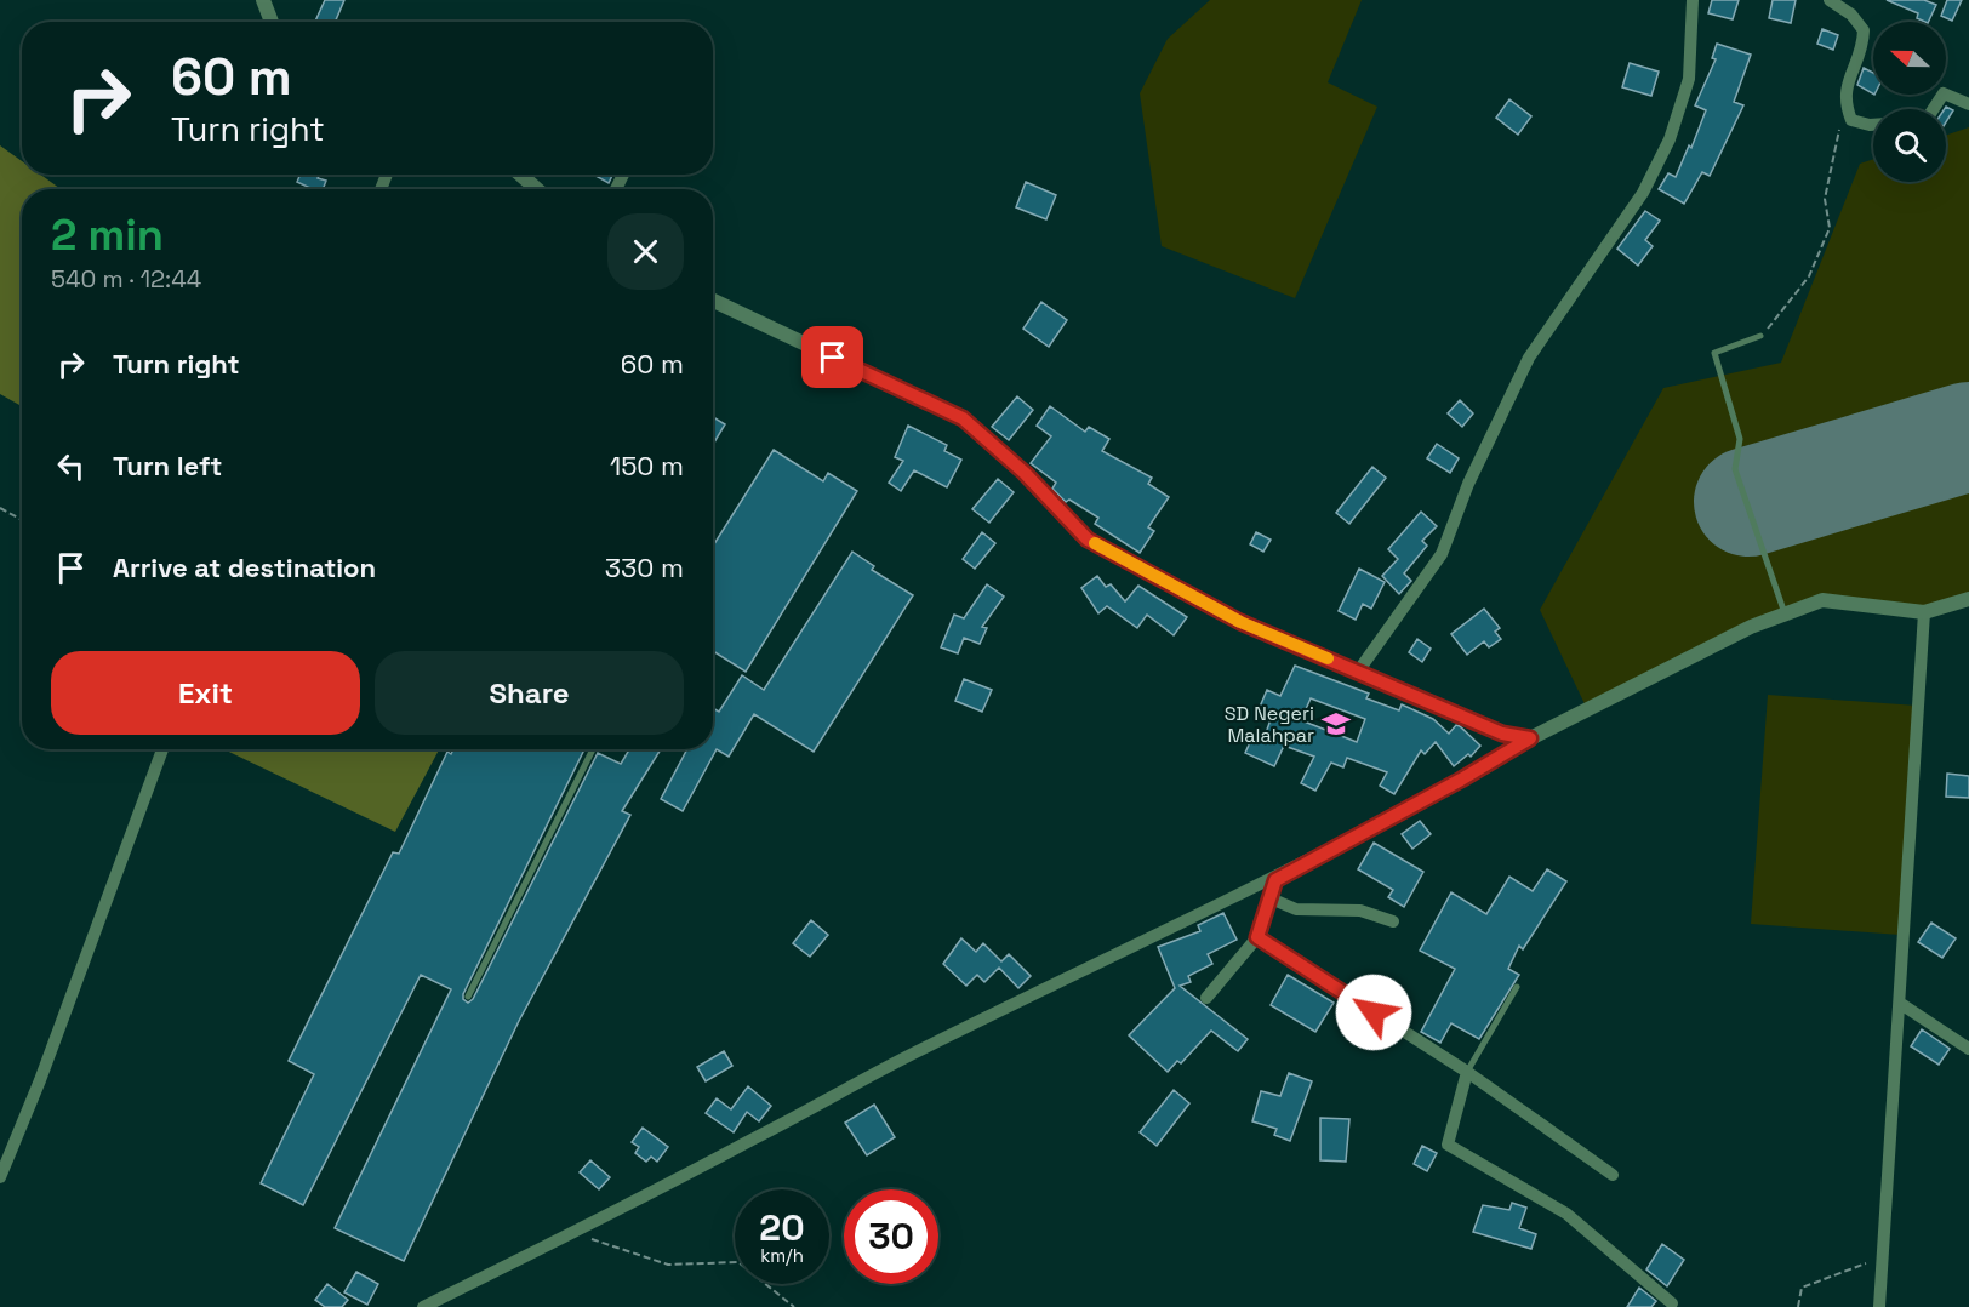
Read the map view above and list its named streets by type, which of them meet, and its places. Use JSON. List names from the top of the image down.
{
  "places": {
    "school or university": ["SD Negeri Malahpar"]
  },
  "north": "left",
  "page": {
    "turn": ["60 m", "Turn right"],
    "heading": ["2 min", "540 m · 12:44"],
    "list": [
      {
        "name": "Turn right",
        "value": "60 m"
      },
      {
        "name": "Turn left",
        "value": "150 m"
      },
      {
        "name": "Arrive at destination",
        "value": "330 m"
      }
    ],
    "buttons": ["Exit", "Share"],
    "speed": "20 km/h",
    "limit": "30"
  }
}
